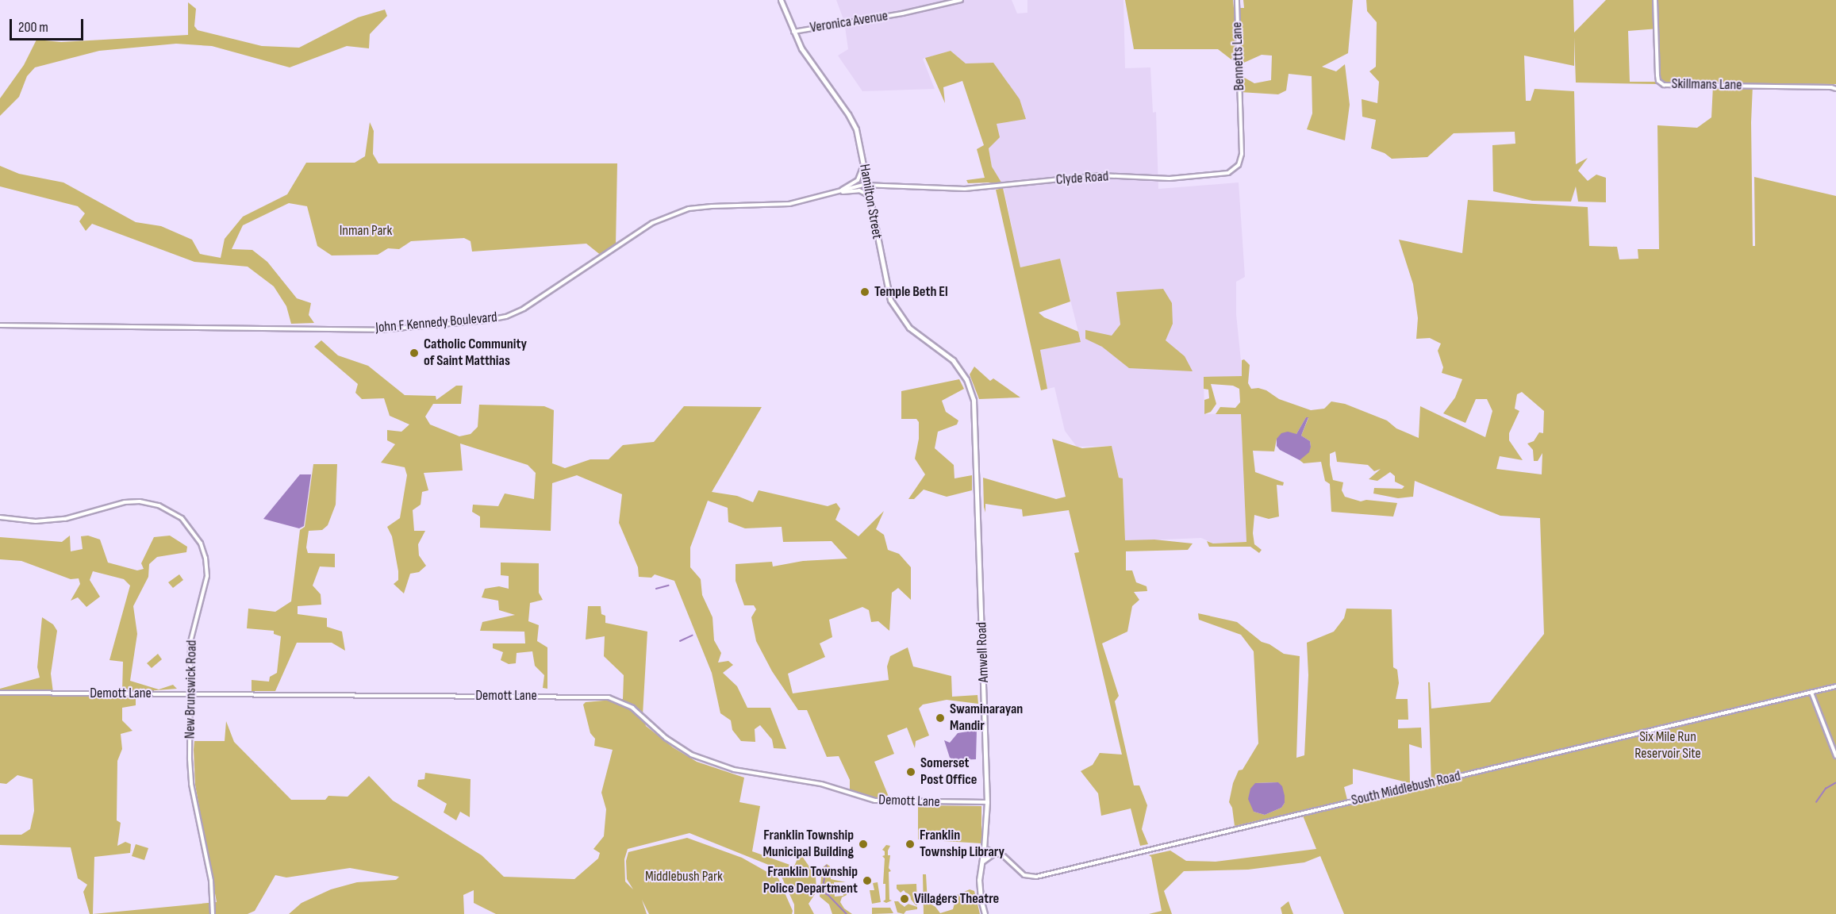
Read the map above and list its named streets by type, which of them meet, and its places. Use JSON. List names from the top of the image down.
{
  "streets": {
    "main road": ["Hamilton Street", "Amwell Road"],
    "street": [
      "Veronica Avenue",
      "Bennetts Lane",
      "Skillmans Lane",
      "Clyde Road",
      "John F Kennedy Boulevard",
      "New Brunswick Road",
      "Demott Lane",
      "South Middlebush Road"
    ]
  },
  "crossings": [
    ["Veronica Avenue", "Hamilton Street"],
    ["Bennetts Lane", "Clyde Road"],
    ["Clyde Road", "Hamilton Street"],
    ["Clyde Road", "John F Kennedy Boulevard"],
    ["Hamilton Street", "John F Kennedy Boulevard"],
    ["Hamilton Street", "Amwell Road"],
    ["Amwell Road", "Demott Lane"],
    ["Amwell Road", "South Middlebush Road"],
    ["New Brunswick Road", "Demott Lane"]
  ],
  "parks": ["Inman Park", "Six Mile Run Reservoir Site", "Middlebush Park"],
  "places": [
    "Temple Beth El",
    "Catholic Community of Saint Matthias",
    "Swaminarayan Mandir",
    "Somerset Post Office",
    "Franklin Township Municipal Building",
    "Franklin Township Library",
    "Franklin Township Police Department",
    "Villagers Theatre"
  ],
  "scale_bar": "200 m"
}
